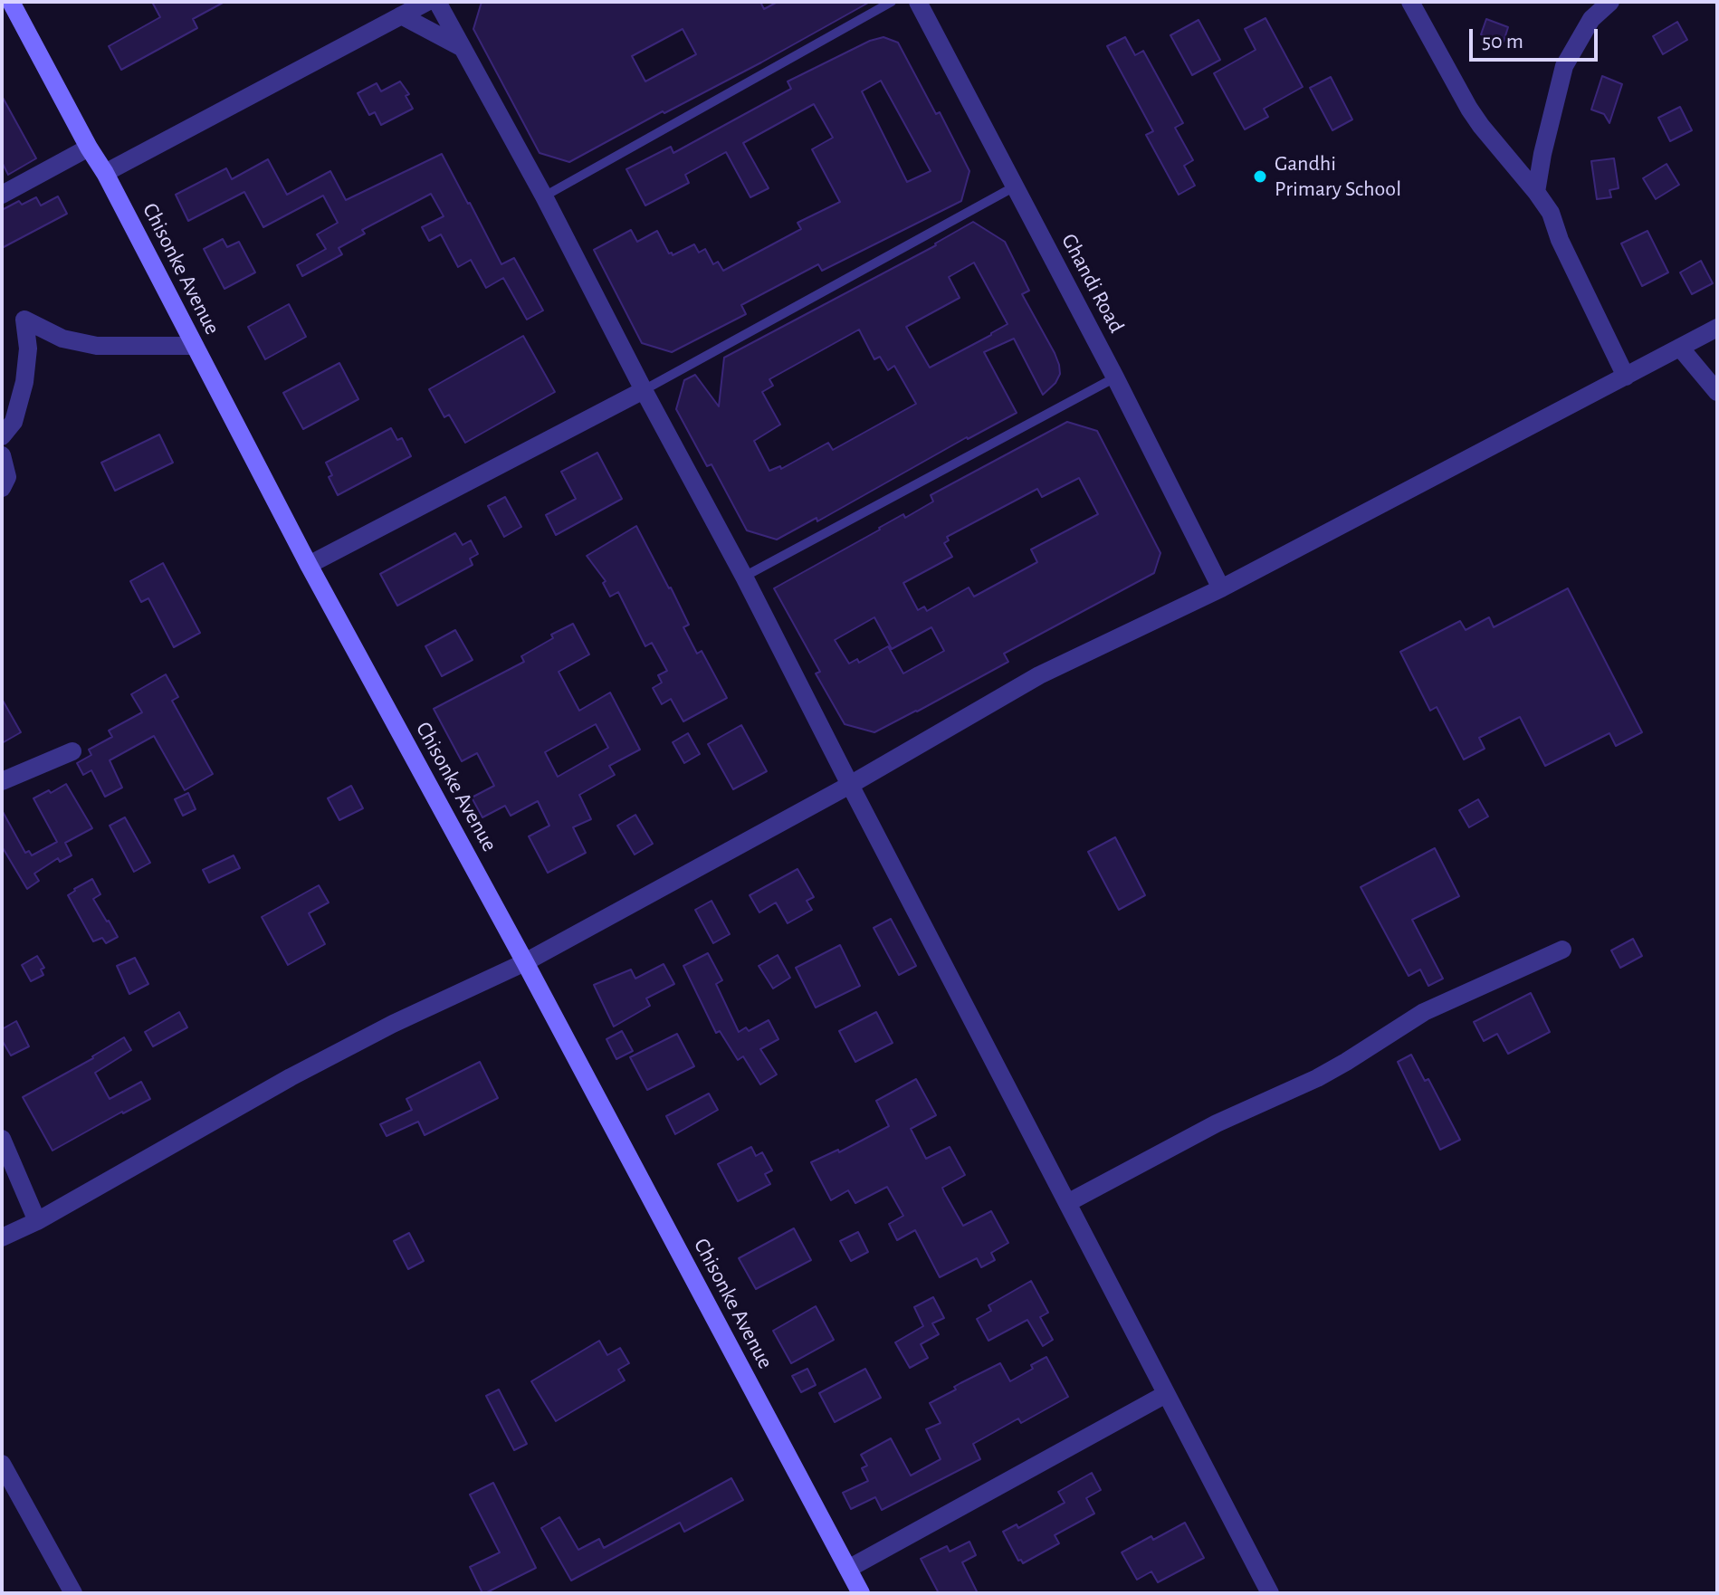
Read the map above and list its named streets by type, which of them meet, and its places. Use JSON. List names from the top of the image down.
{
  "streets": {
    "street": ["Chisonke Avenue", "Ghandi Road"]
  },
  "places": ["Gandhi Primary School"],
  "scale_bar": "50 m"
}
